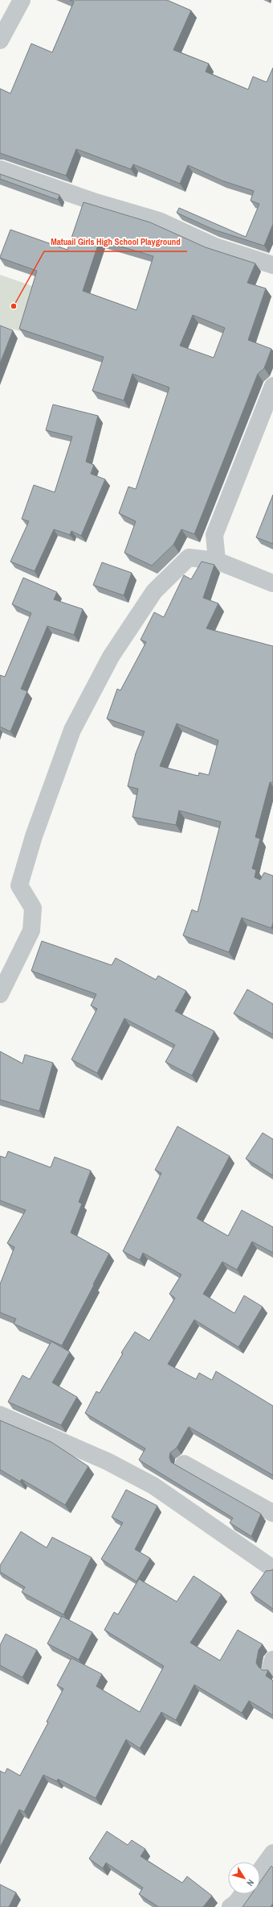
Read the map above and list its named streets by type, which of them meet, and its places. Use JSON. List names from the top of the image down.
{
  "places": ["Matuail Girls High School Playground"],
  "north": "bottom right"
}
